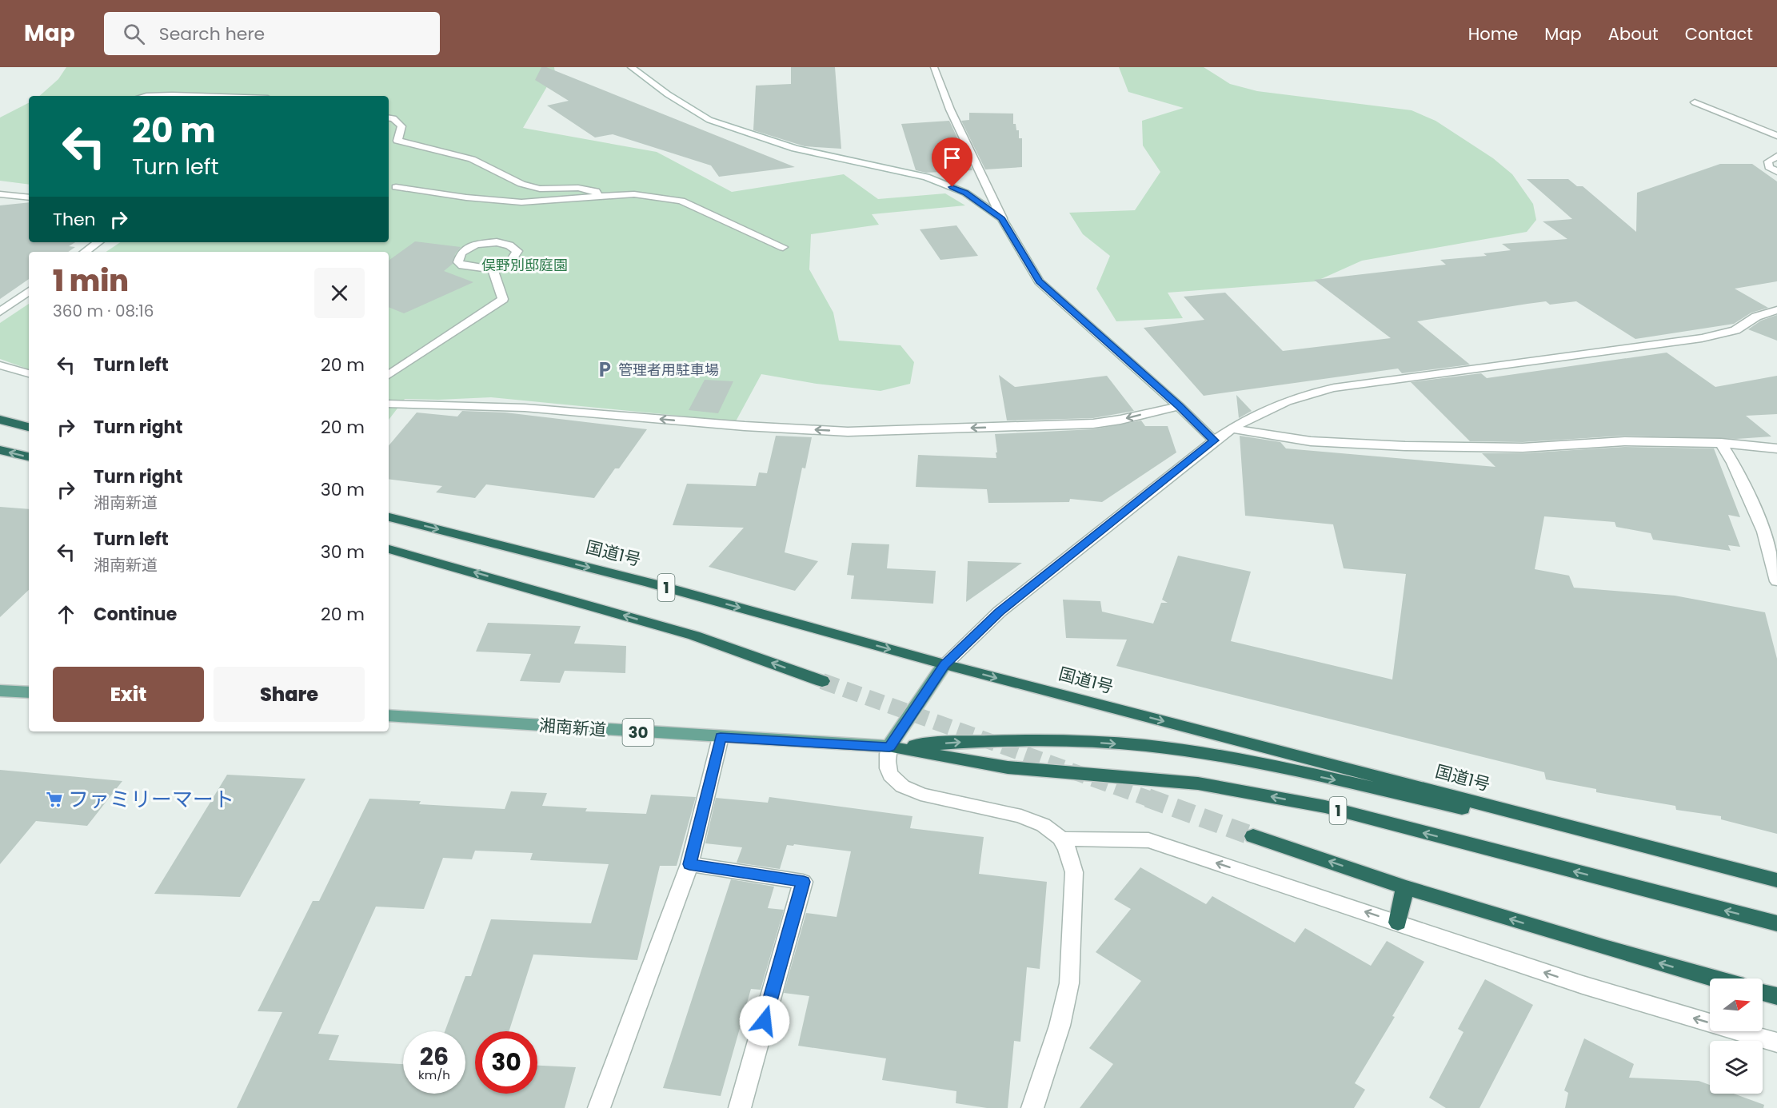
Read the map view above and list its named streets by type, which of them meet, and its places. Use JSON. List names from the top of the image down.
{
  "streets": {
    "highway": ["国道1号", "1"],
    "main road": ["湘南新道", "30"]
  },
  "crossings": [
    ["国道1号", "1"],
    ["1", "湘南新道"]
  ],
  "parks": ["俣野別邸庭園"],
  "places": {
    "parking": ["管理者用駐車場"],
    "supermarket": ["ファミリーマート"]
  },
  "north": "right",
  "page": {
    "header": "Map",
    "search": "Search here",
    "nav": [
      "Home",
      "Map",
      "About",
      "Contact"
    ],
    "turn": ["20 m", "Turn left"],
    "then": "Then",
    "heading": ["1 min", "360 m · 08:16"],
    "list": [
      {
        "name": "Turn left",
        "value": "20 m"
      },
      {
        "name": "Turn right",
        "value": "20 m"
      },
      {
        "name": "Turn right",
        "note": "湘南新道",
        "value": "30 m"
      },
      {
        "name": "Turn left",
        "note": "湘南新道",
        "value": "30 m"
      },
      {
        "name": "Continue",
        "value": "20 m"
      }
    ],
    "buttons": ["Exit", "Share"],
    "speed": "26 km/h",
    "limit": "30"
  }
}
